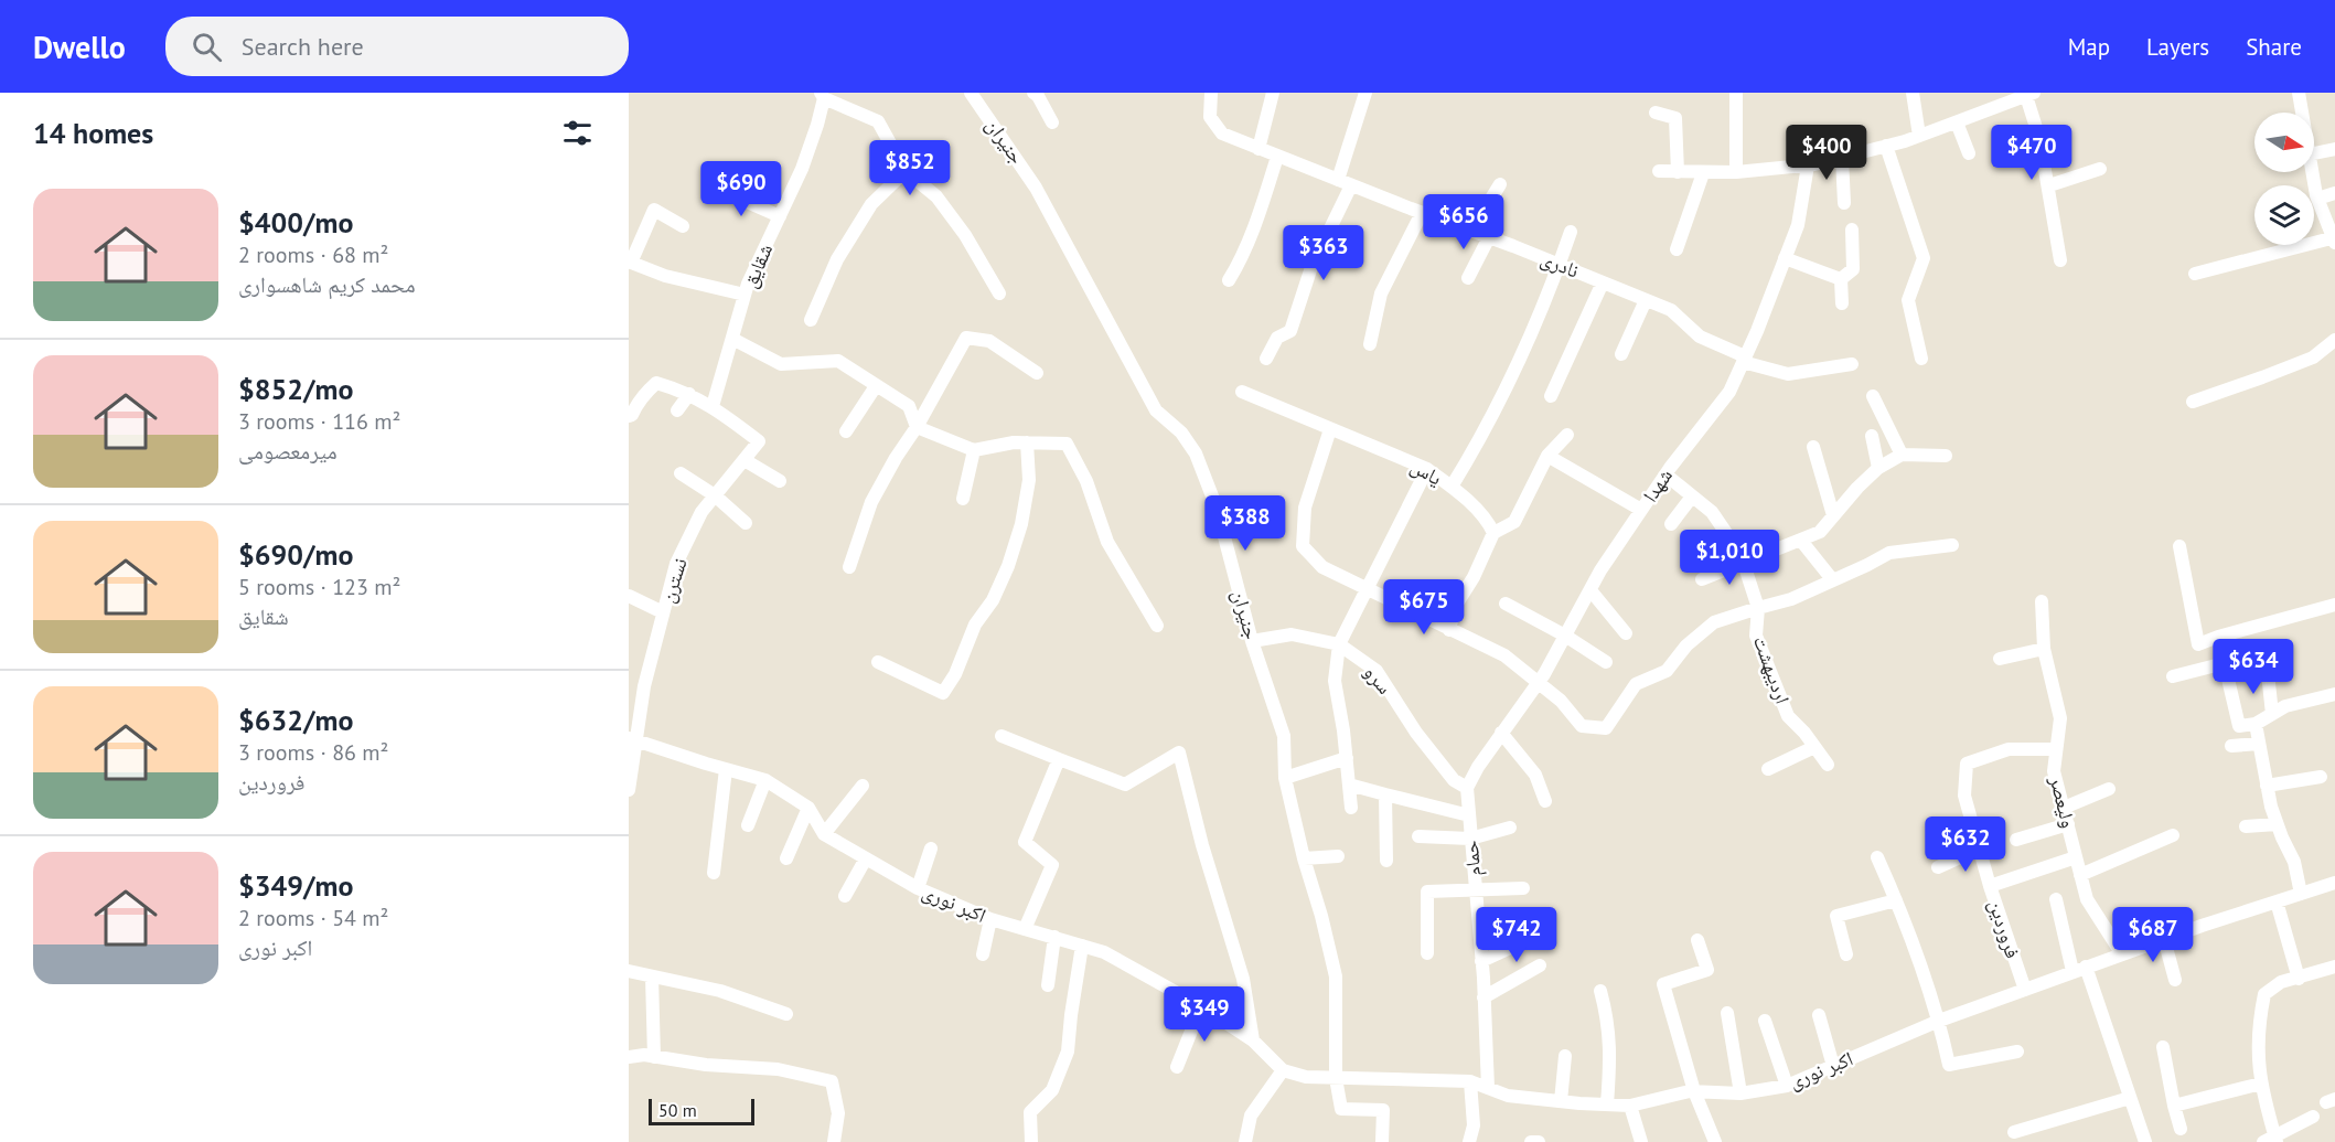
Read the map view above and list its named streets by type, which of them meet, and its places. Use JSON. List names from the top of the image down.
{
  "streets": {
    "street": [
      "جنیران",
      "نادری",
      "شقایق",
      "یاس",
      "شهدا",
      "نسترن",
      "اردیبهشت",
      "سرو",
      "ولیعصر",
      "حمام",
      "اکبر نوری",
      "فروردین"
    ]
  },
  "crossings": [
    ["جنیران", "سرو"],
    ["جنیران", "اکبر نوری"],
    ["نادری", "شهدا"],
    ["شقایق", "نسترن"],
    ["شهدا", "اردیبهشت"],
    ["شهدا", "سرو"],
    ["شهدا", "حمام"],
    ["سرو", "حمام"],
    ["ولیعصر", "اکبر نوری"],
    ["ولیعصر", "فروردین"],
    ["حمام", "اکبر نوری"],
    ["اکبر نوری", "فروردین"]
  ],
  "scale_bar": "50 m",
  "north": "right",
  "page": {
    "header": "Dwello",
    "search": "Search here",
    "nav": ["Map", "Layers", "Share"],
    "heading": "14 homes",
    "price": [
      "$400",
      "$470",
      "$852",
      "$690",
      "$656",
      "$363",
      "$388",
      "$1,010",
      "$675",
      "$634",
      "$632",
      "$742",
      "$687",
      "$349"
    ],
    "list": [
      {
        "name": "$400/mo",
        "note": "2 rooms · 68 m² · محمد کریم شاهسواری"
      },
      {
        "name": "$852/mo",
        "note": "3 rooms · 116 m² · میرمعصومی"
      },
      {
        "name": "$690/mo",
        "note": "5 rooms · 123 m² · شقایق"
      },
      {
        "name": "$632/mo",
        "note": "3 rooms · 86 m² · فروردین"
      },
      {
        "name": "$349/mo",
        "note": "2 rooms · 54 m² · اکبر نوری"
      }
    ],
    "scale": "50 m"
  }
}
